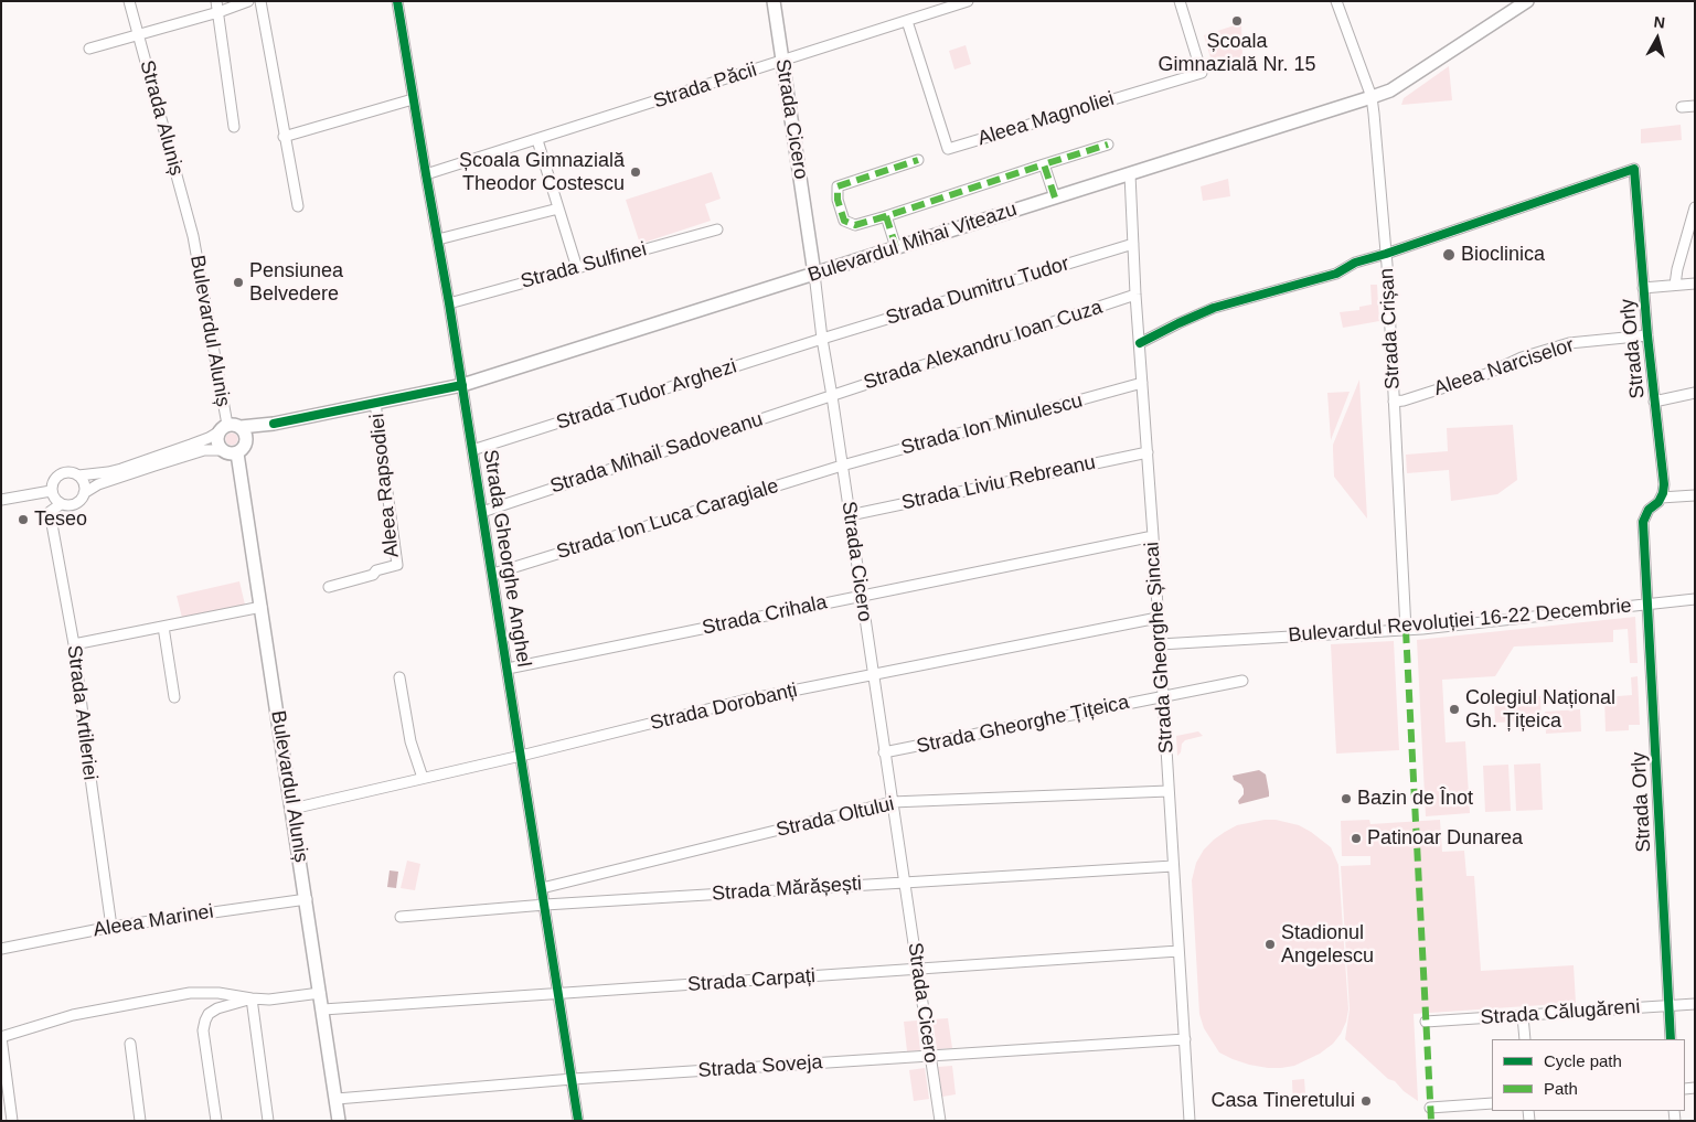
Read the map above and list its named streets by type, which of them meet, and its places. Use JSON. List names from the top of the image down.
{
  "streets": {
    "main road": ["Strada Cicero", "Bulevardul Mihai Viteazu", "Bulevardul Aluniș"],
    "street": [
      "Strada Păcii",
      "Strada Aluniș",
      "Aleea Magnoliei",
      "Strada Sulfinei",
      "Strada Dumitru Tudor",
      "Strada Crișan",
      "Strada Alexandru Ioan Cuza",
      "Strada Orly",
      "Aleea Narciselor",
      "Strada Tudor Arghezi",
      "Strada Ion Minulescu",
      "Strada Mihail Sadoveanu",
      "Strada Liviu Rebreanu",
      "Aleea Rapsodiei",
      "Strada Ion Luca Caragiale",
      "Strada Gheorghe Anghel",
      "Strada Crihala",
      "Bulevardul Revoluției 16-22 Decembrie",
      "Strada Gheorghe Șincai",
      "Strada Dorobanți",
      "Strada Artileriei",
      "Strada Gheorghe Țițeica",
      "Strada Oltului",
      "Strada Mărășești",
      "Aleea Marinei",
      "Strada Carpați",
      "Strada Călugăreni",
      "Strada Soveja"
    ]
  },
  "crossings": [
    ["Strada Păcii", "Strada Cicero"],
    ["Strada Păcii", "Aleea Magnoliei"],
    ["Strada Păcii", "Strada Gheorghe Anghel"],
    ["Strada Aluniș", "Bulevardul Aluniș"],
    ["Strada Cicero", "Bulevardul Mihai Viteazu"],
    ["Strada Cicero", "Strada Dumitru Tudor"],
    ["Strada Cicero", "Strada Alexandru Ioan Cuza"],
    ["Strada Cicero", "Strada Tudor Arghezi"],
    ["Strada Cicero", "Strada Ion Minulescu"],
    ["Strada Cicero", "Strada Mihail Sadoveanu"],
    ["Strada Cicero", "Strada Liviu Rebreanu"],
    ["Strada Cicero", "Strada Ion Luca Caragiale"],
    ["Strada Cicero", "Strada Crihala"],
    ["Strada Cicero", "Strada Dorobanți"],
    ["Strada Cicero", "Strada Gheorghe Țițeica"],
    ["Strada Cicero", "Strada Oltului"],
    ["Strada Cicero", "Strada Mărășești"],
    ["Strada Cicero", "Strada Carpați"],
    ["Strada Cicero", "Strada Soveja"],
    ["Bulevardul Mihai Viteazu", "Strada Crișan"],
    ["Bulevardul Mihai Viteazu", "Bulevardul Aluniș"],
    ["Bulevardul Mihai Viteazu", "Aleea Rapsodiei"],
    ["Bulevardul Mihai Viteazu", "Strada Gheorghe Anghel"],
    ["Bulevardul Mihai Viteazu", "Strada Gheorghe Șincai"],
    ["Strada Sulfinei", "Strada Gheorghe Anghel"],
    ["Strada Dumitru Tudor", "Strada Tudor Arghezi"],
    ["Strada Dumitru Tudor", "Strada Gheorghe Șincai"],
    ["Strada Crișan", "Strada Orly"],
    ["Strada Crișan", "Aleea Narciselor"],
    ["Strada Crișan", "Bulevardul Revoluției 16-22 Decembrie"],
    ["Bulevardul Aluniș", "Strada Dorobanți"],
    ["Bulevardul Aluniș", "Aleea Marinei"],
    ["Bulevardul Aluniș", "Strada Carpați"],
    ["Bulevardul Aluniș", "Strada Soveja"],
    ["Strada Alexandru Ioan Cuza", "Strada Mihail Sadoveanu"],
    ["Strada Alexandru Ioan Cuza", "Strada Gheorghe Șincai"],
    ["Strada Orly", "Aleea Narciselor"],
    ["Strada Orly", "Bulevardul Revoluției 16-22 Decembrie"],
    ["Strada Orly", "Strada Gheorghe Șincai"],
    ["Strada Orly", "Strada Călugăreni"],
    ["Strada Tudor Arghezi", "Strada Gheorghe Anghel"],
    ["Strada Ion Minulescu", "Strada Ion Luca Caragiale"],
    ["Strada Ion Minulescu", "Strada Gheorghe Șincai"],
    ["Strada Mihail Sadoveanu", "Strada Gheorghe Anghel"],
    ["Strada Liviu Rebreanu", "Strada Gheorghe Șincai"],
    ["Strada Ion Luca Caragiale", "Strada Gheorghe Anghel"],
    ["Strada Gheorghe Anghel", "Strada Crihala"],
    ["Strada Gheorghe Anghel", "Strada Dorobanți"],
    ["Strada Gheorghe Anghel", "Strada Oltului"],
    ["Strada Gheorghe Anghel", "Strada Mărășești"],
    ["Strada Gheorghe Anghel", "Strada Carpați"],
    ["Strada Gheorghe Anghel", "Strada Soveja"],
    ["Strada Crihala", "Strada Gheorghe Șincai"],
    ["Bulevardul Revoluției 16-22 Decembrie", "Strada Gheorghe Șincai"],
    ["Strada Gheorghe Șincai", "Strada Dorobanți"],
    ["Strada Gheorghe Șincai", "Strada Gheorghe Țițeica"],
    ["Strada Gheorghe Șincai", "Strada Oltului"],
    ["Strada Gheorghe Șincai", "Strada Mărășești"],
    ["Strada Gheorghe Șincai", "Strada Carpați"],
    ["Strada Gheorghe Șincai", "Strada Soveja"],
    ["Strada Artileriei", "Aleea Marinei"]
  ],
  "places": [
    "Școala Gimnazială Nr. 15",
    "Școala Gimnazială Theodor Costescu",
    "Bioclinica",
    "Pensiunea Belvedere",
    "Teseo",
    "Colegiul Național Gh. Țițeica",
    "Bazin de Înot",
    "Patinoar Dunarea",
    "Stadionul Angelescu",
    "Casa Tineretului"
  ],
  "legend": ["Cycle path", "Path"],
  "north": "top"
}
